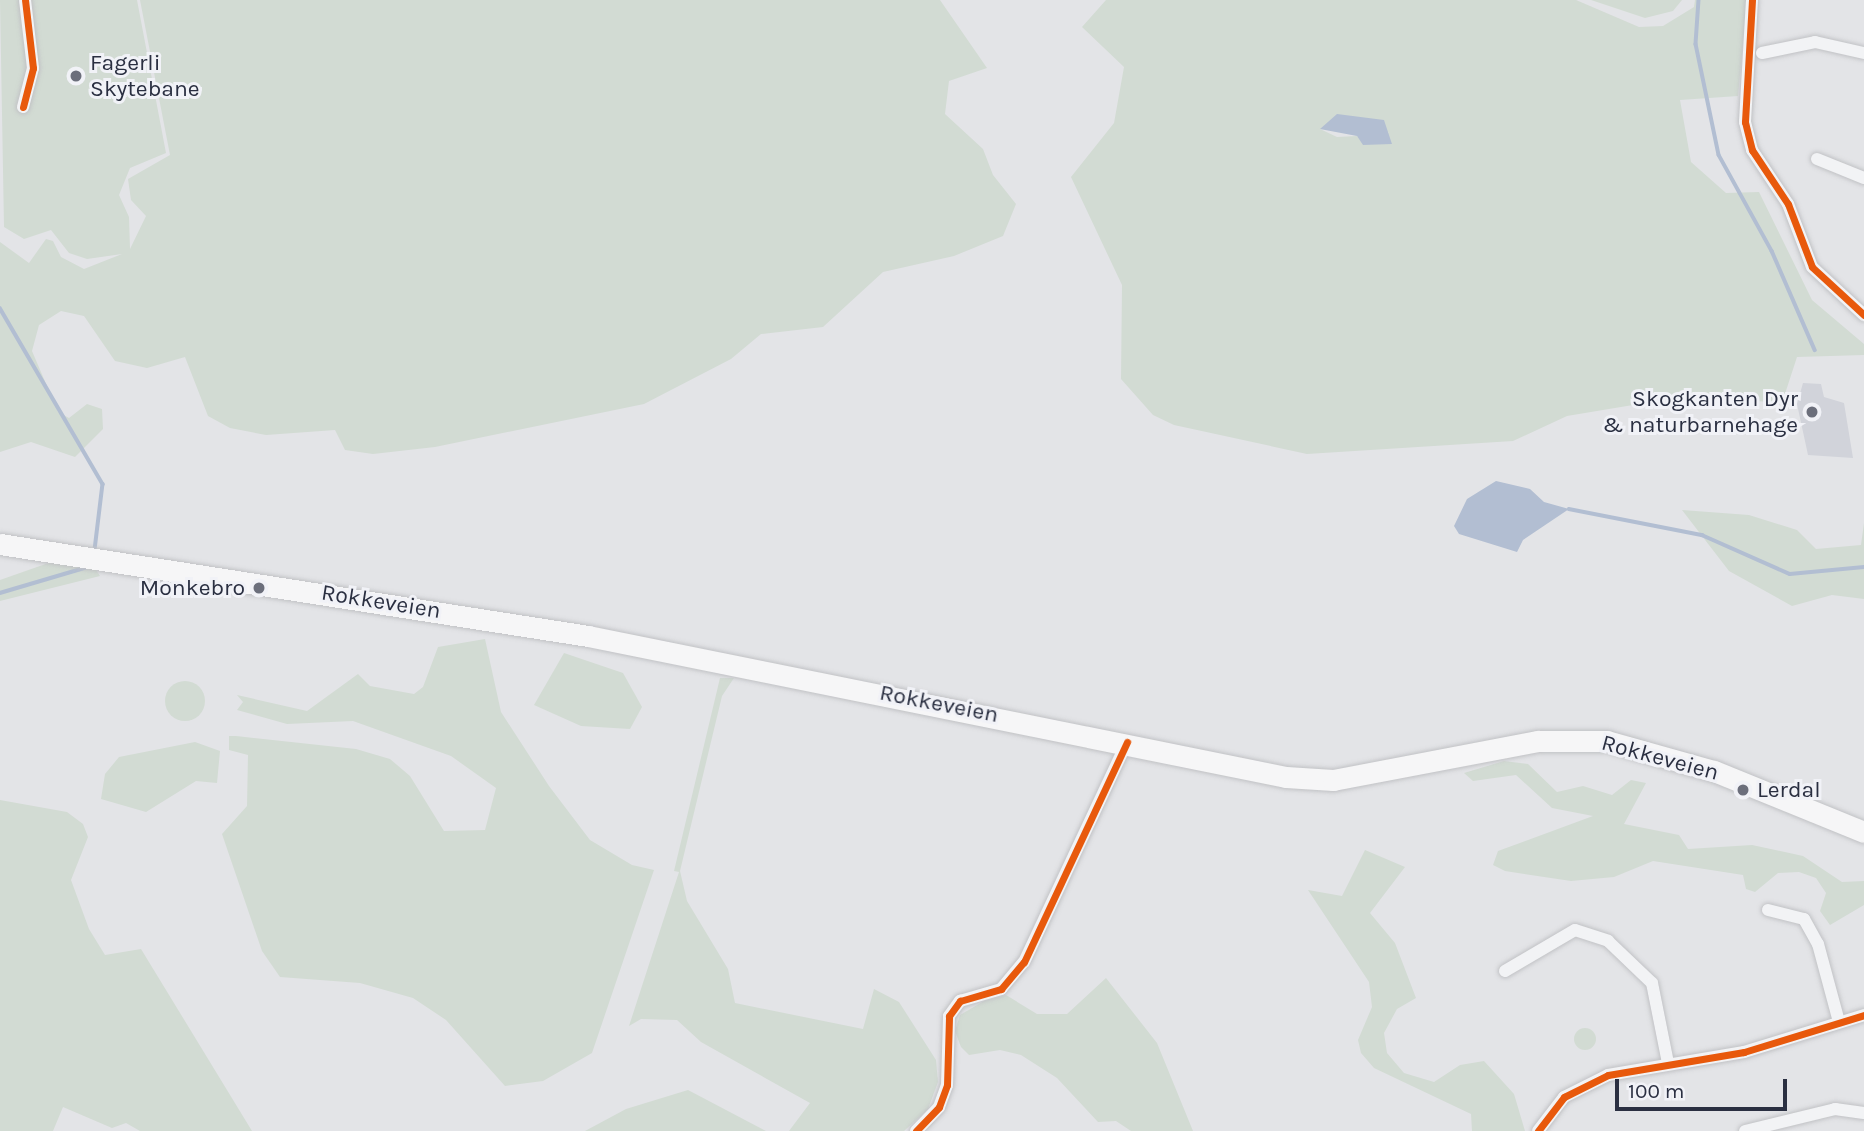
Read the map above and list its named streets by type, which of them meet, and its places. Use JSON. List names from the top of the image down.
{
  "streets": {
    "main road": ["Rokkeveien"]
  },
  "places": [
    "Fagerli Skytebane",
    "Skogkanten Dyr & naturbarnehage",
    "Monkebro",
    "Lerdal"
  ],
  "scale_bar": "100 m"
}
